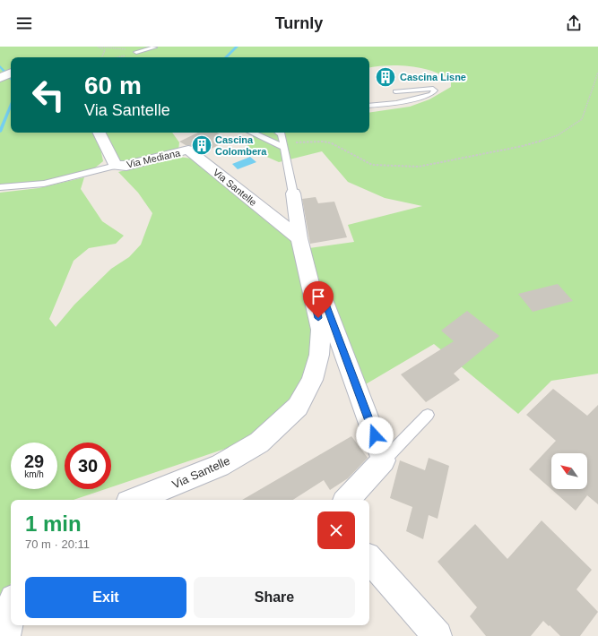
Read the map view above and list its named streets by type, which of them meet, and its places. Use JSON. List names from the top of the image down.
{
  "streets": {
    "street": ["Via Mediana", "Via Santelle"]
  },
  "crossings": [
    ["Via Mediana", "Via Santelle"]
  ],
  "places": {
    "building": ["Cascina Lisne", "Cascina Colombera"]
  },
  "north": "top left",
  "page": {
    "header": "Turnly",
    "turn": ["60 m", "Via Santelle"],
    "speed": "29 km/h",
    "limit": "30",
    "heading": ["1 min", "70 m · 20:11"],
    "buttons": ["Exit", "Share"]
  }
}
